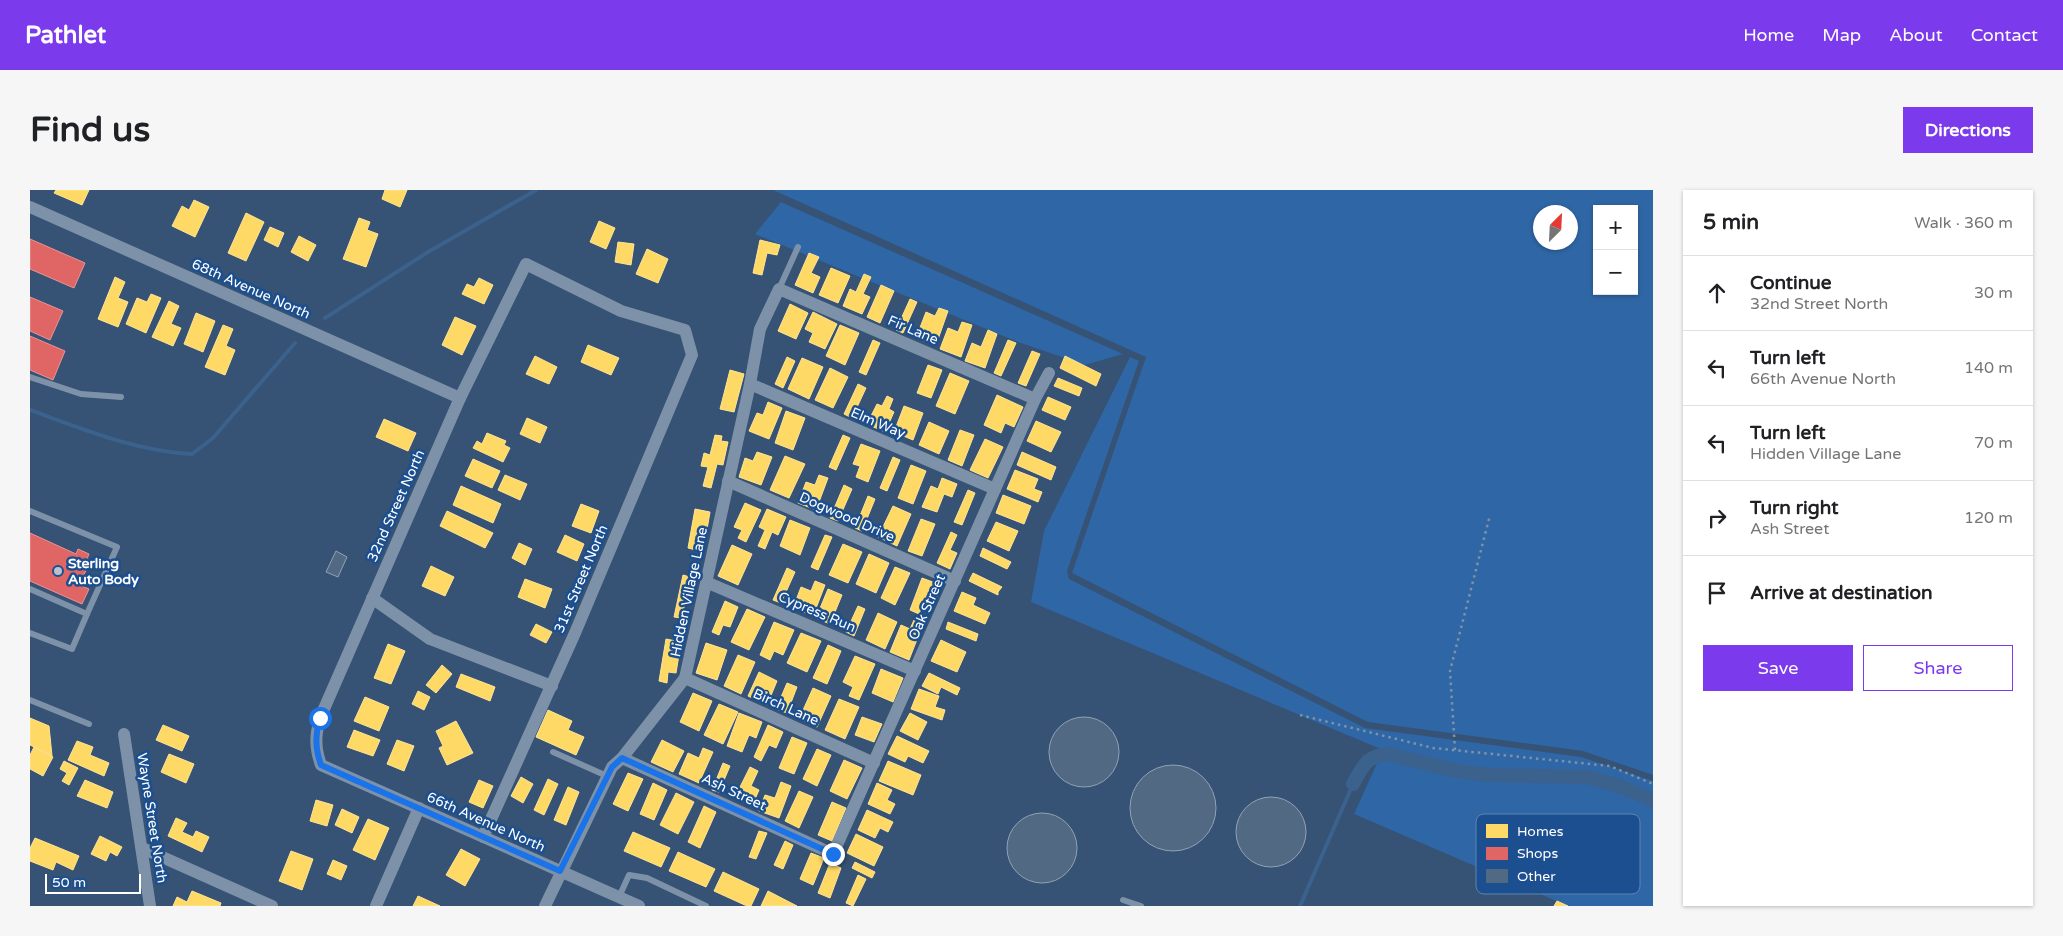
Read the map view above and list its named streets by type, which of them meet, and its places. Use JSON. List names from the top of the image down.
{
  "streets": {
    "street": [
      "68th Avenue North",
      "Fir Lane",
      "Elm Way",
      "32nd Street North",
      "Dogwood Drive",
      "31st Street North",
      "Hidden Village Lane",
      "Oak Street",
      "Cypress Run",
      "Birch Lane",
      "Ash Street",
      "Wayne Street North",
      "66th Avenue North"
    ]
  },
  "crossings": [
    ["68th Avenue North", "32nd Street North"],
    ["Fir Lane", "Hidden Village Lane"],
    ["Fir Lane", "Oak Street"],
    ["Elm Way", "Hidden Village Lane"],
    ["Elm Way", "Oak Street"],
    ["32nd Street North", "31st Street North"],
    ["32nd Street North", "66th Avenue North"],
    ["Dogwood Drive", "Hidden Village Lane"],
    ["Dogwood Drive", "Oak Street"],
    ["31st Street North", "66th Avenue North"],
    ["Hidden Village Lane", "Cypress Run"],
    ["Hidden Village Lane", "Birch Lane"],
    ["Hidden Village Lane", "Ash Street"],
    ["Hidden Village Lane", "66th Avenue North"],
    ["Oak Street", "Cypress Run"],
    ["Oak Street", "Birch Lane"],
    ["Oak Street", "Ash Street"]
  ],
  "places": ["Sterling Auto Body"],
  "legend": ["Homes", "Shops", "Other"],
  "scale_bar": "50 m",
  "north": "top right",
  "page": {
    "header": "Pathlet",
    "nav": [
      "Home",
      "Map",
      "About",
      "Contact"
    ],
    "buttons": [
      "Directions",
      ["Save", "Share"]
    ],
    "title": "Find us",
    "heading": ["5 min", "Walk · 360 m"],
    "map_buttons": ["+", "−"],
    "list": [
      ["Continue", "32nd Street North", "30 m"],
      ["Turn left", "66th Avenue North", "140 m"],
      ["Turn left", "Hidden Village Lane", "70 m"],
      ["Turn right", "Ash Street", "120 m"],
      "Arrive at destination"
    ],
    "scale": "50 m"
  }
}
